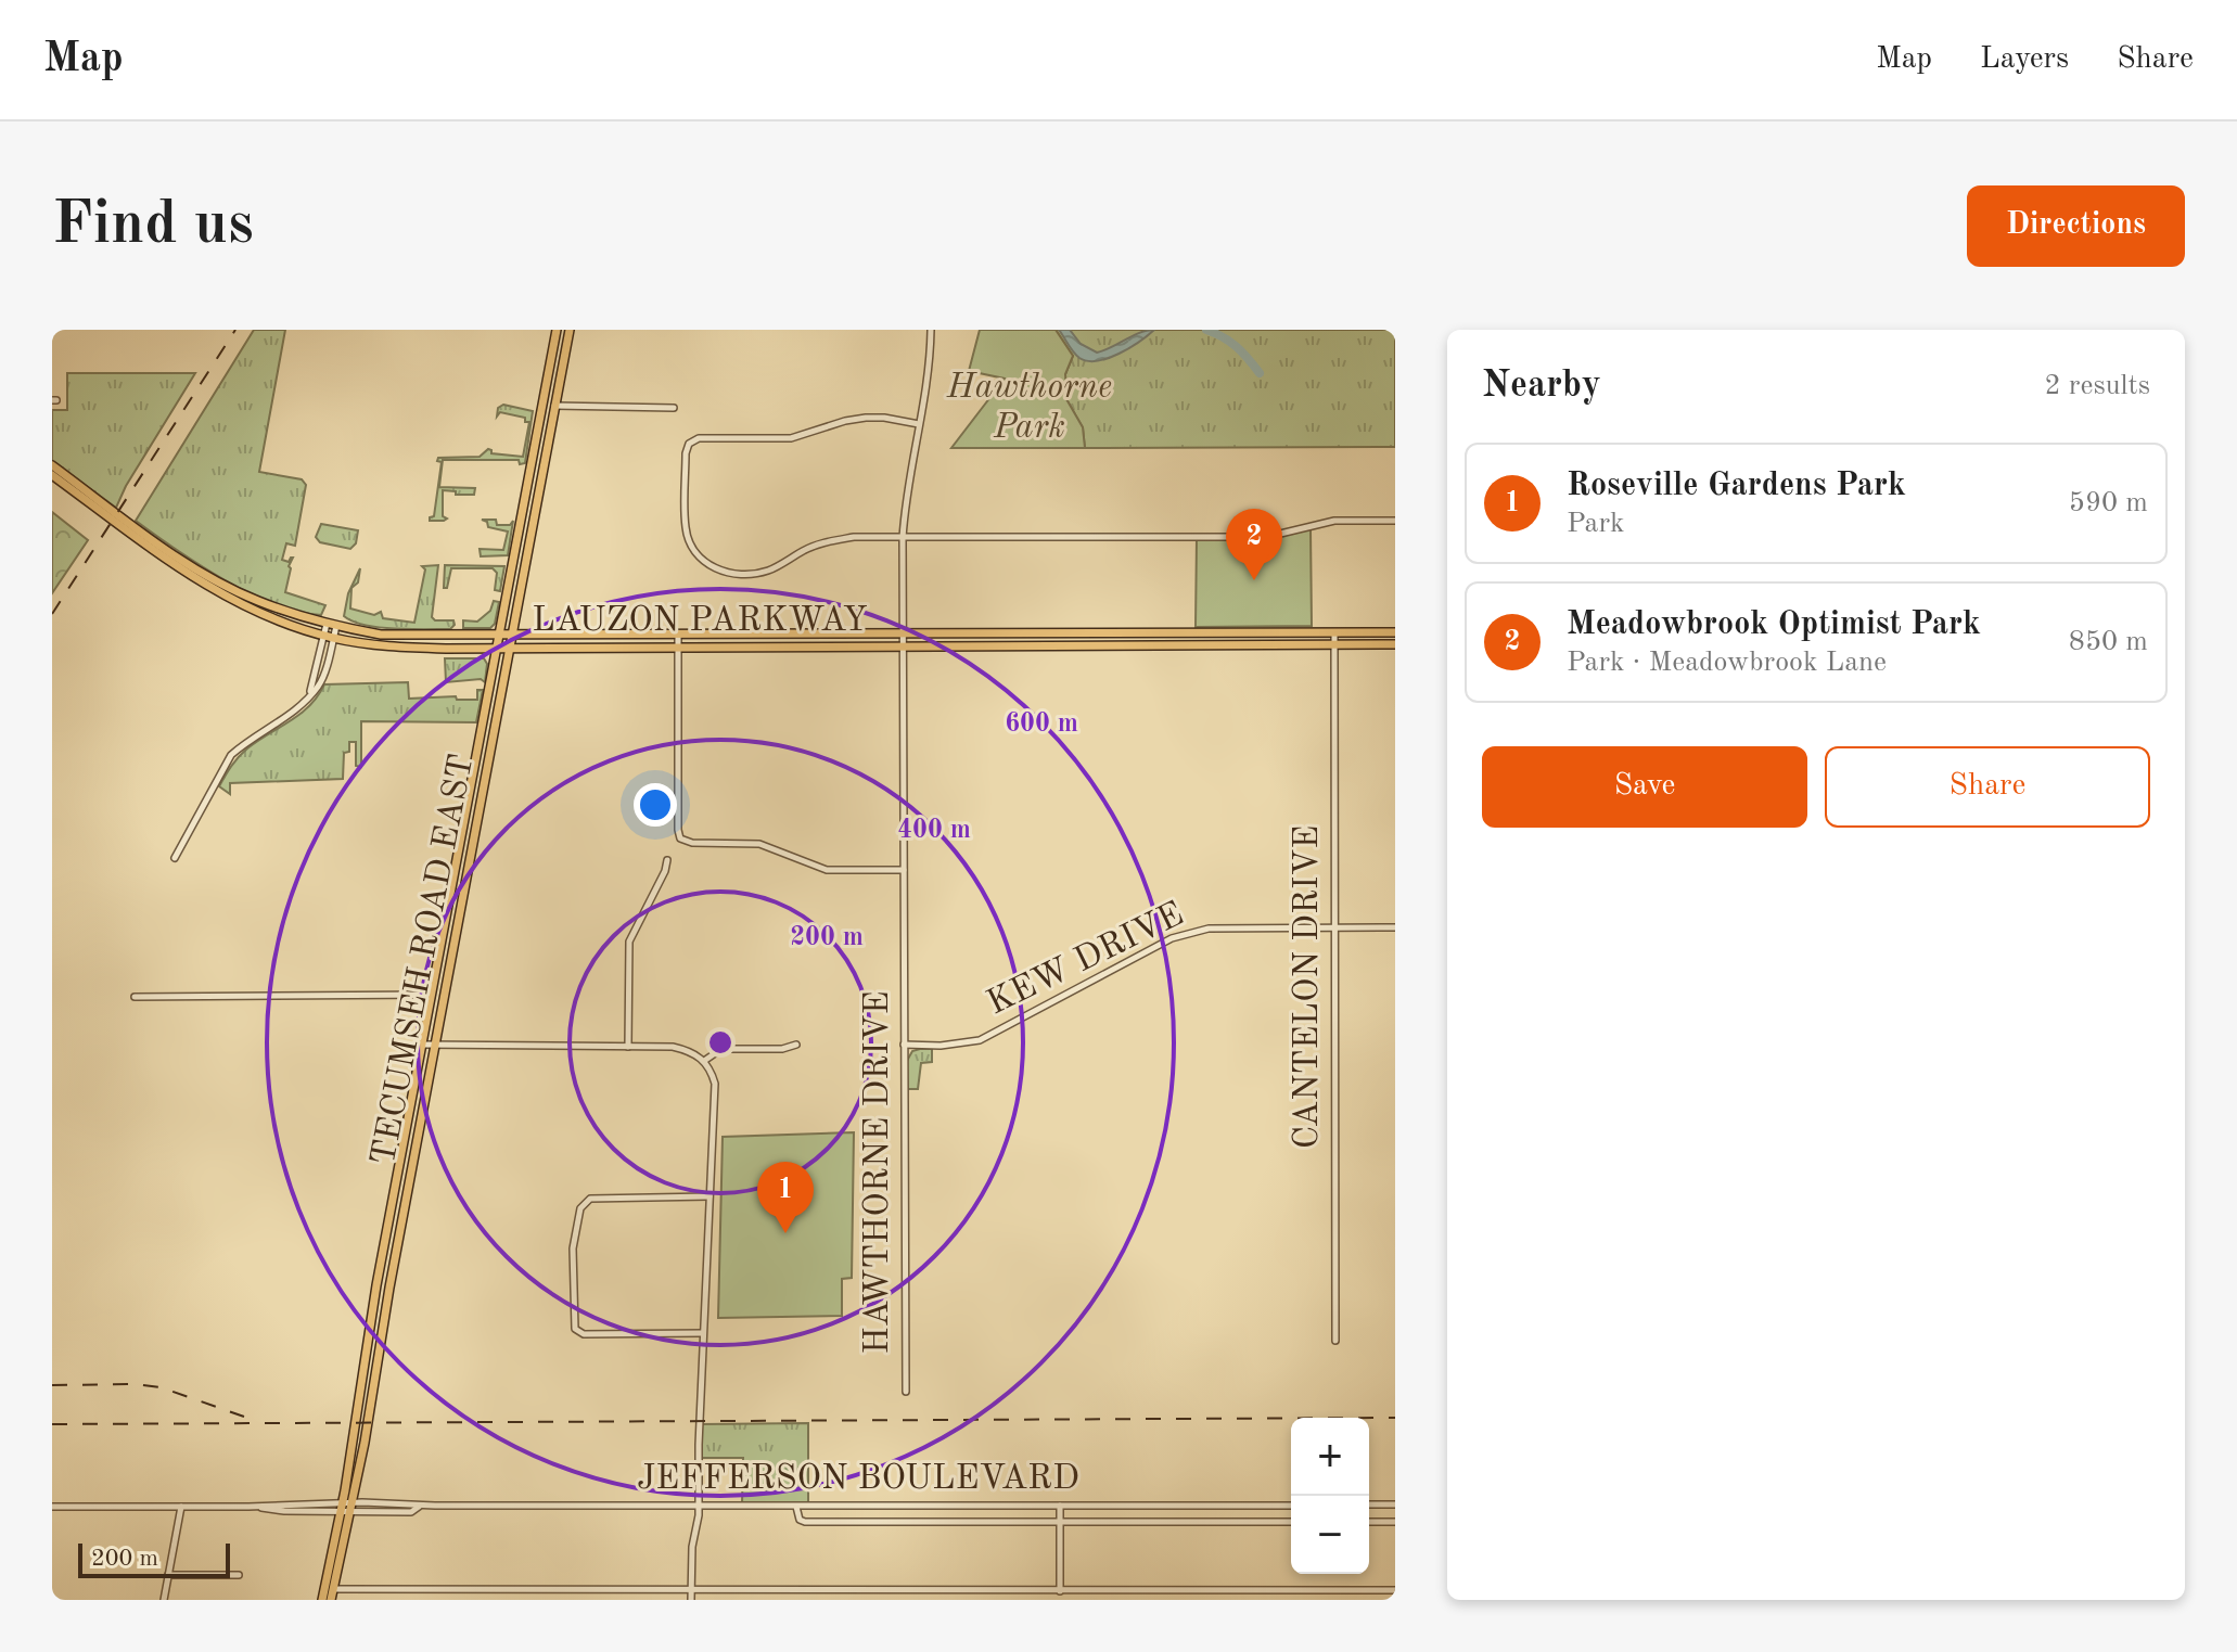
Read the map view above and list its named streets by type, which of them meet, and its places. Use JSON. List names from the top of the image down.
{
  "streets": {
    "main road": ["LAUZON PARKWAY", "TECUMSEH ROAD EAST"],
    "street": [
      "KEW DRIVE",
      "CANTELON DRIVE",
      "HAWTHORNE DRIVE",
      "JEFFERSON BOULEVARD"
    ]
  },
  "crossings": [
    ["LAUZON PARKWAY", "TECUMSEH ROAD EAST"],
    ["LAUZON PARKWAY", "CANTELON DRIVE"],
    ["LAUZON PARKWAY", "HAWTHORNE DRIVE"],
    ["TECUMSEH ROAD EAST", "JEFFERSON BOULEVARD"],
    ["KEW DRIVE", "CANTELON DRIVE"],
    ["KEW DRIVE", "HAWTHORNE DRIVE"]
  ],
  "parks": ["Hawthorne Park"],
  "scale_bar": "200 m",
  "page": {
    "header": "Map",
    "nav": ["Map", "Layers", "Share"],
    "buttons": [
      "Directions",
      ["Save", "Share"]
    ],
    "title": "Find us",
    "heading": ["Nearby", "2 results"],
    "list": [
      {
        "mark": "1",
        "name": "Roseville Gardens Park",
        "note": "Park",
        "value": "590 m"
      },
      {
        "mark": "2",
        "name": "Meadowbrook Optimist Park",
        "note": "Park · Meadowbrook Lane",
        "value": "850 m"
      }
    ],
    "pins": ["2", "1"],
    "map_buttons": ["+", "−"],
    "scale": "200 m"
  },
  "rings": ["600 m", "400 m", "200 m"]
}
